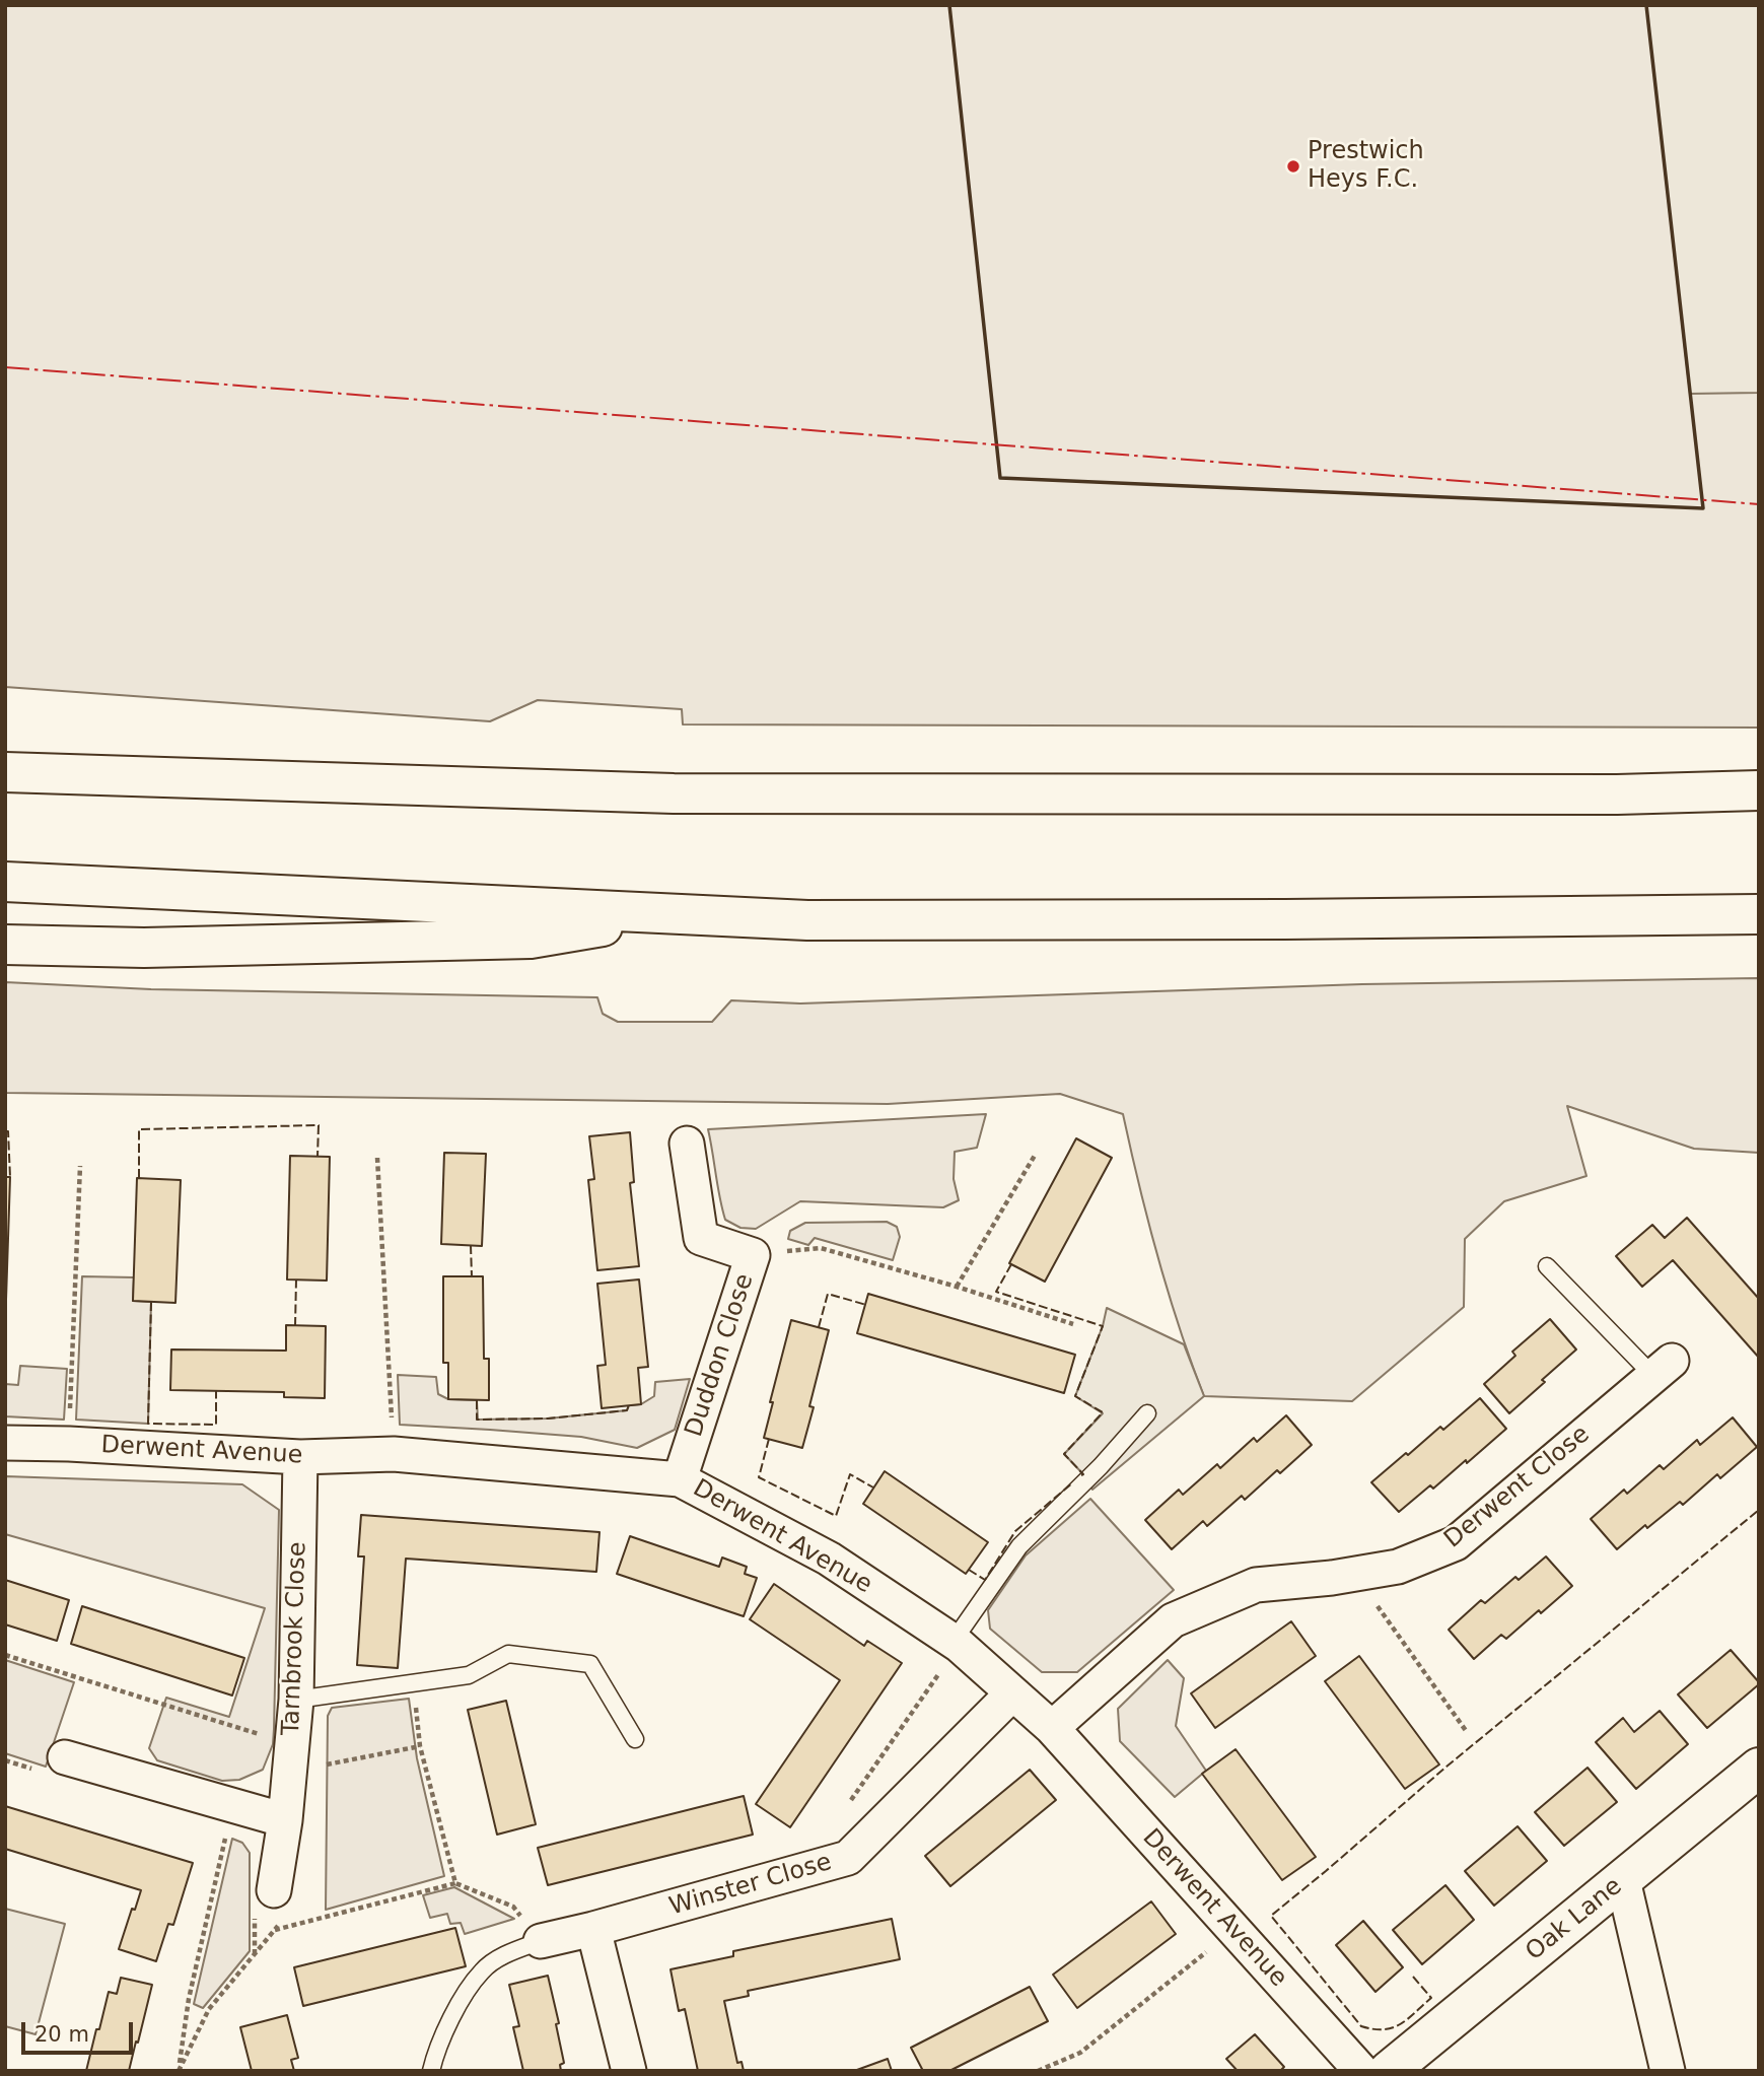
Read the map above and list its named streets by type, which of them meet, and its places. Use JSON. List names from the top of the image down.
{
  "streets": {
    "main road": ["Oak Lane"],
    "street": [
      "Duddon Close",
      "Derwent Avenue",
      "Derwent Close",
      "Tarnbrook Close",
      "Winster Close"
    ]
  },
  "crossings": [
    ["Duddon Close", "Derwent Avenue"],
    ["Derwent Avenue", "Derwent Close"],
    ["Derwent Avenue", "Tarnbrook Close"],
    ["Derwent Avenue", "Winster Close"]
  ],
  "places": ["Prestwich Heys F.C."],
  "scale_bar": "20 m"
}
